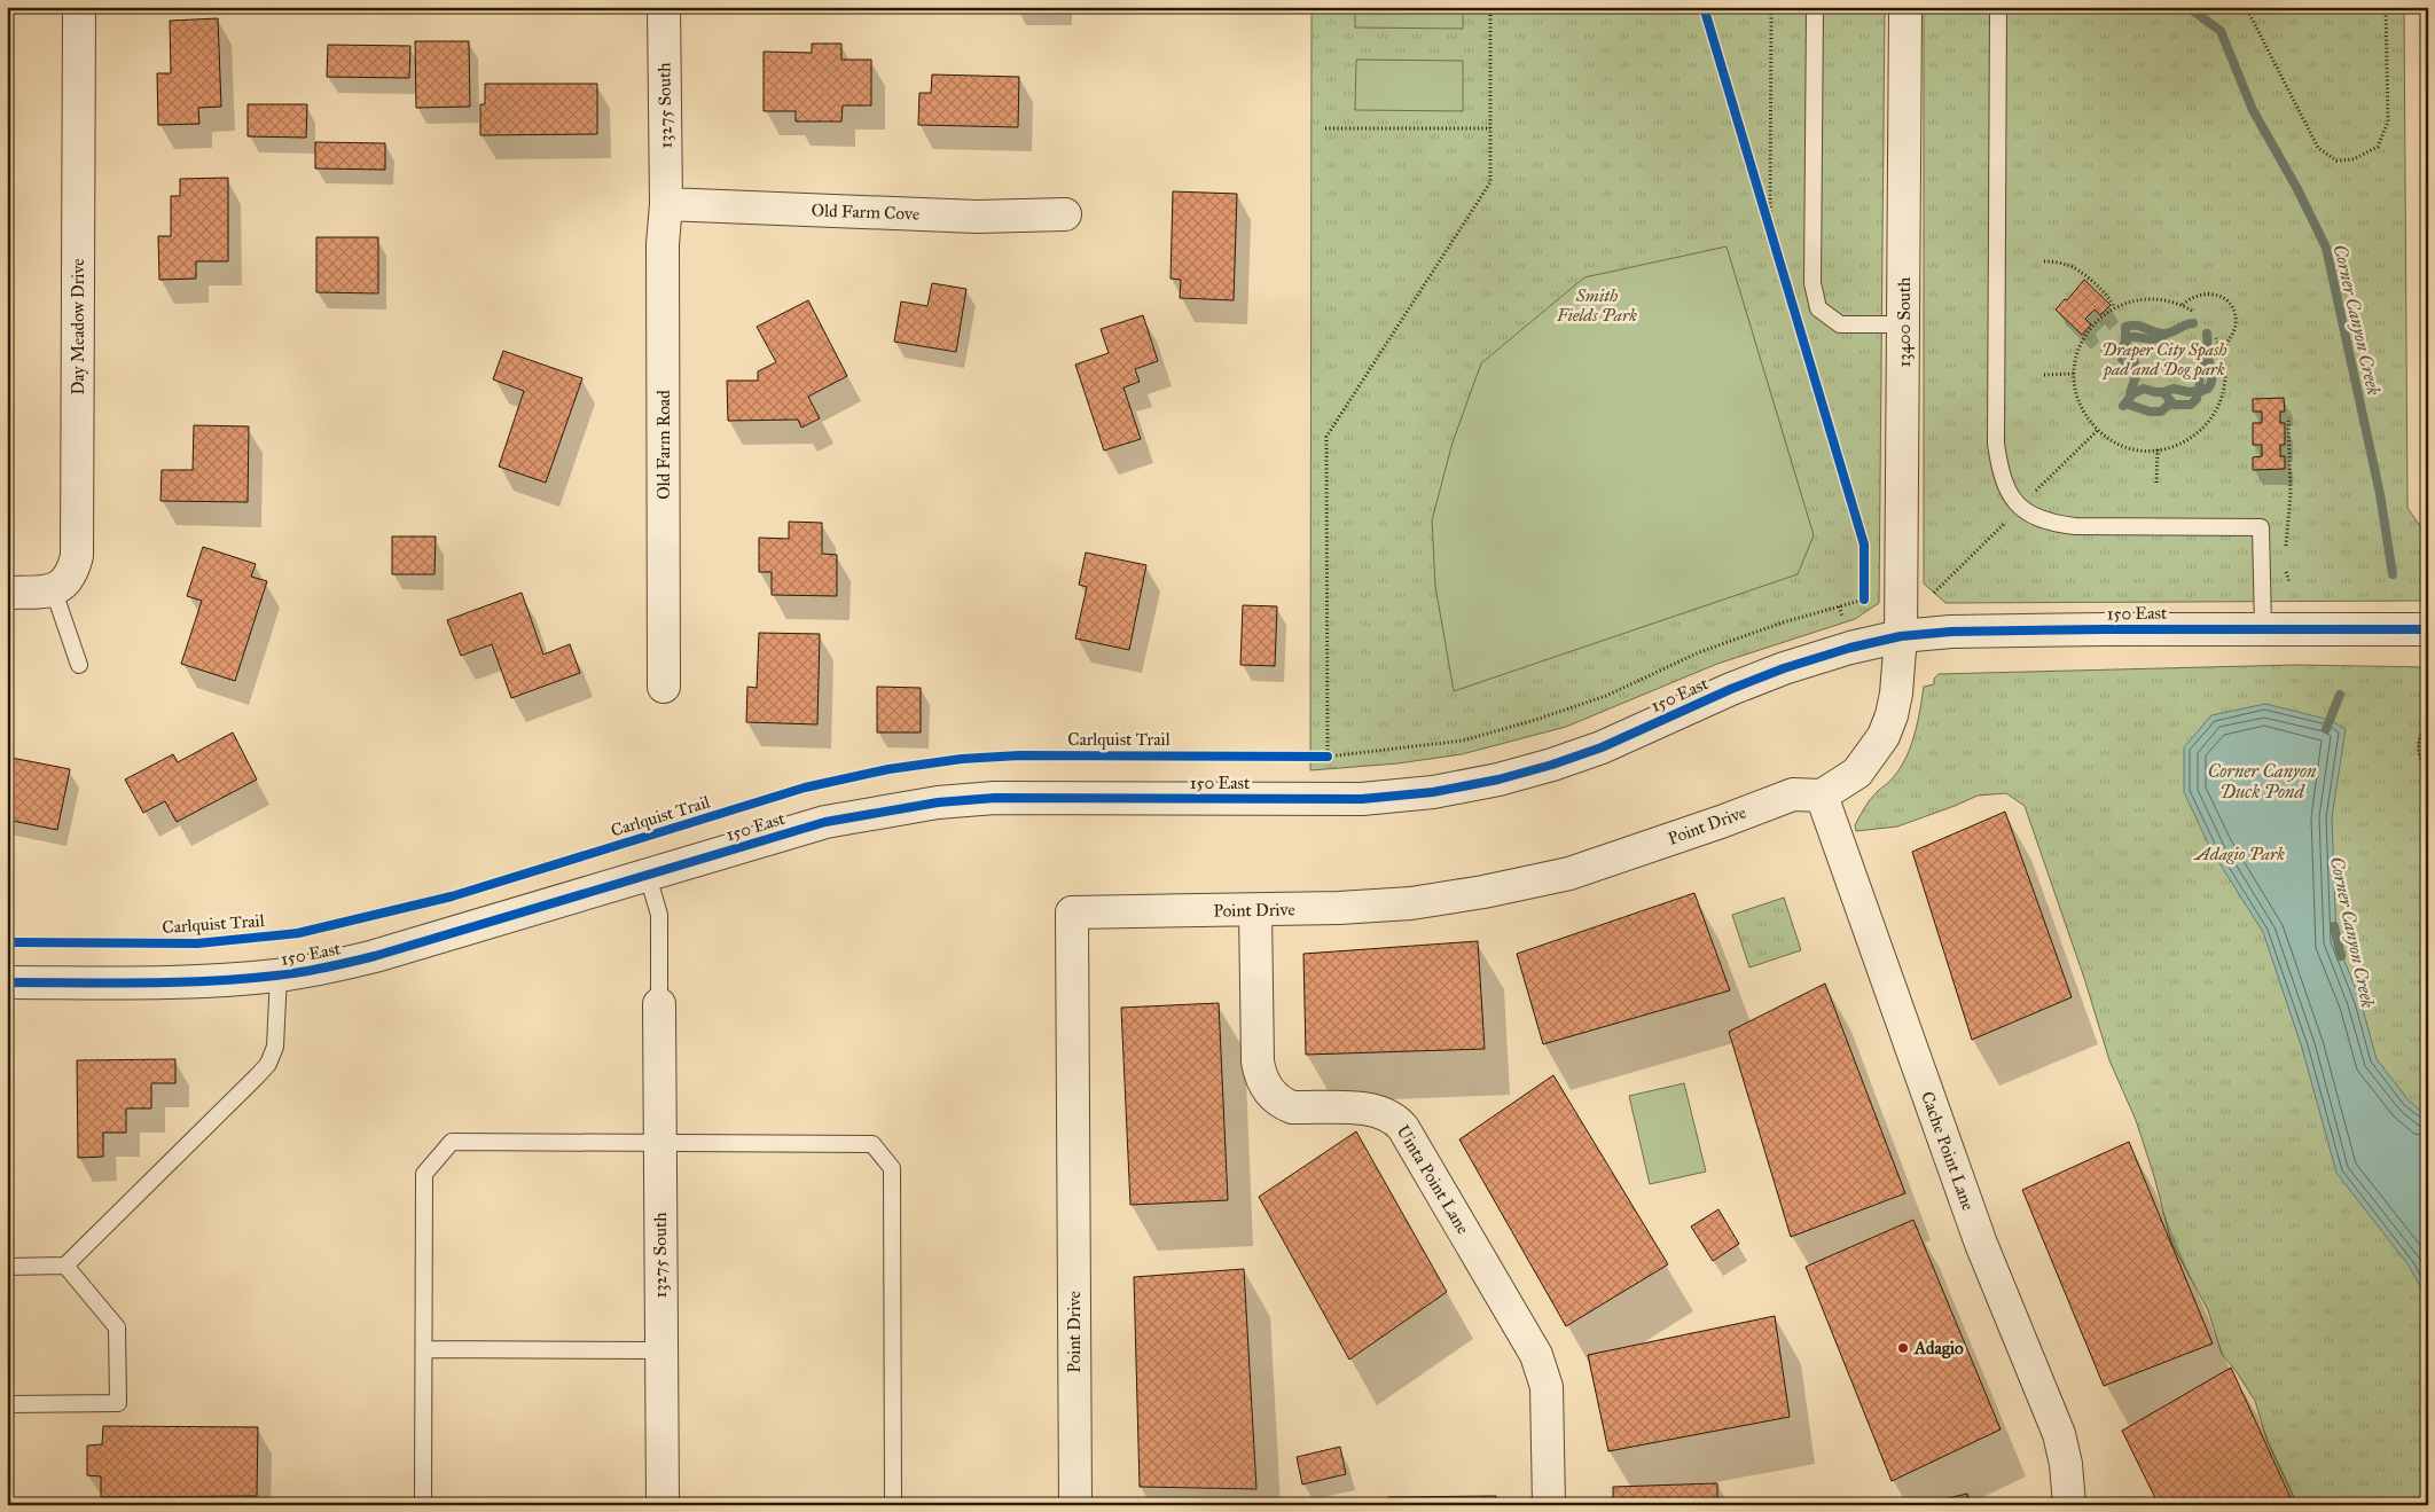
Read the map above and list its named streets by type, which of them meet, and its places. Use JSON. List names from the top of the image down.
{
  "streets": {
    "street": [
      "13275 South",
      "Old Farm Cove",
      "13400 South",
      "Day Meadow Drive",
      "Old Farm Road",
      "150 East",
      "Point Drive",
      "Cache Point Lane",
      "Uinta Point Lane"
    ],
    "cycle path": ["Carlquist Trail"]
  },
  "crossings": [
    ["13275 South", "Old Farm Cove"],
    ["13275 South", "Old Farm Road"],
    ["Old Farm Cove", "Old Farm Road"],
    ["13400 South", "150 East"],
    ["Point Drive", "Cache Point Lane"],
    ["Point Drive", "Uinta Point Lane"]
  ],
  "water": ["Corner Canyon Creek", "Corner Canyon Duck Pond"],
  "parks": ["Smith Fields Park", "Draper City Spash pad and Dog park", "Adagio Park"],
  "places": ["Adagio"]
}
